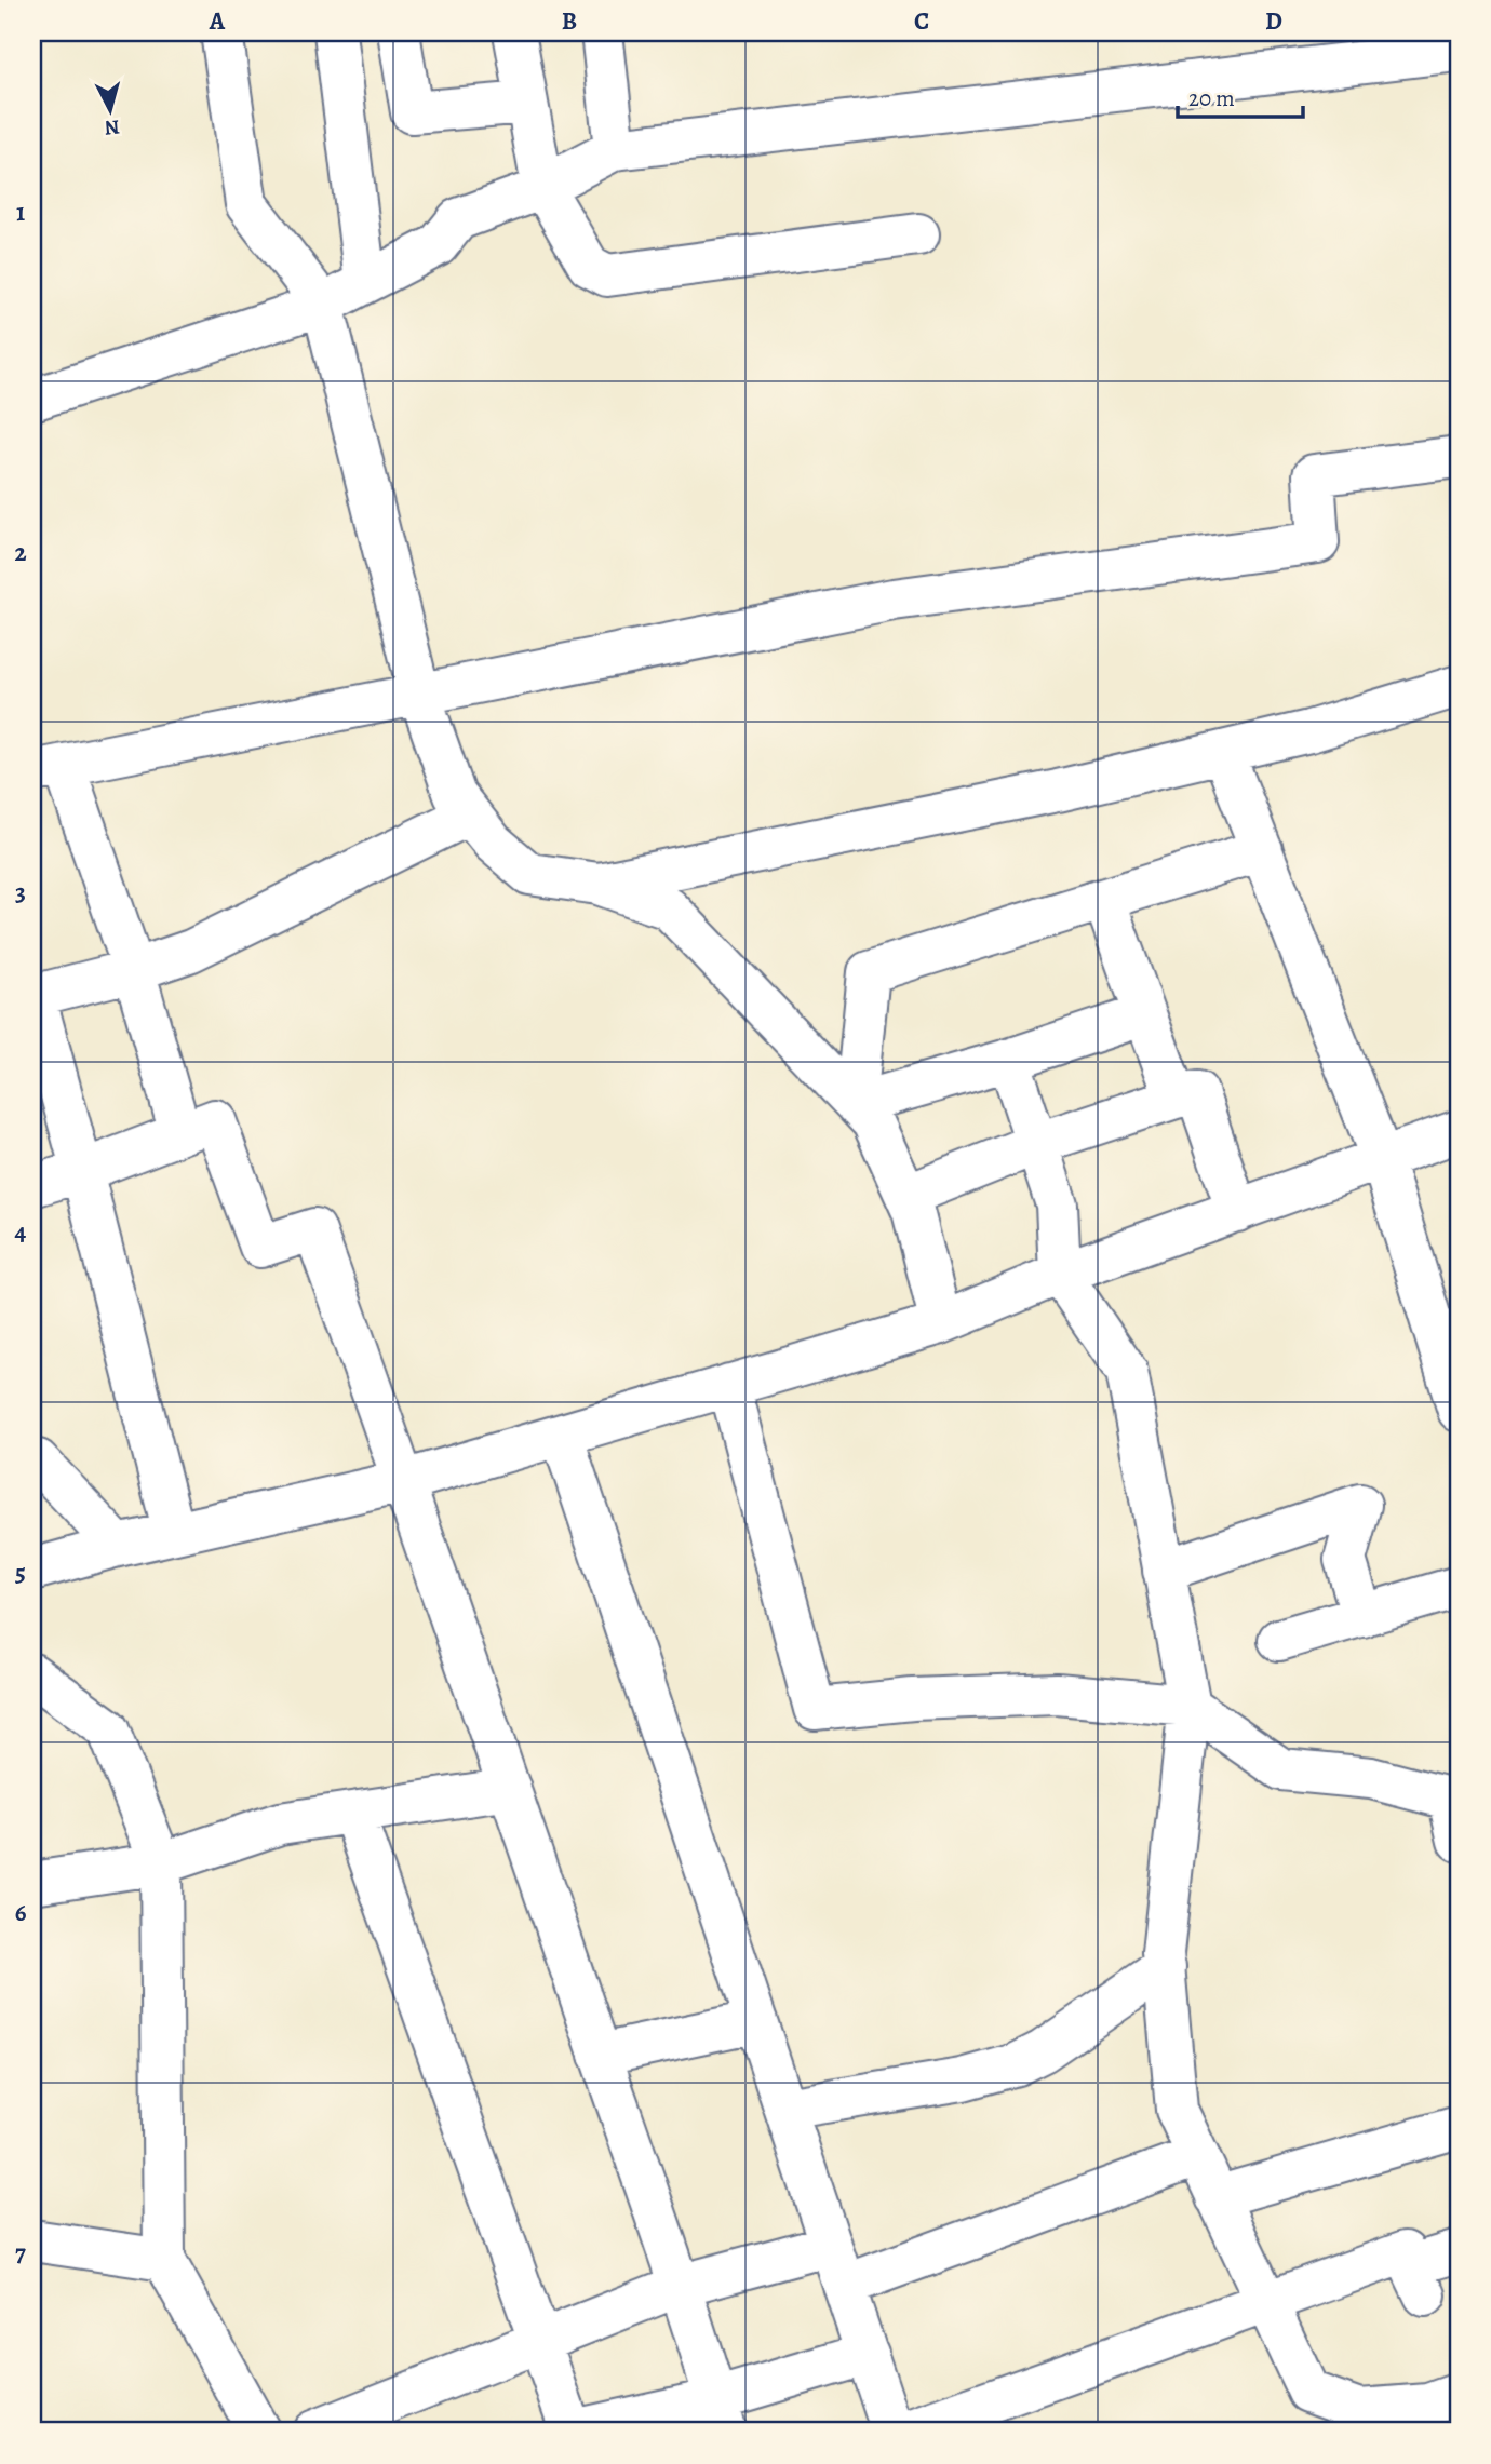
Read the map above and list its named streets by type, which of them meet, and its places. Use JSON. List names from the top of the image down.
{
  "scale_bar": "20 m",
  "north": "bottom",
  "grid": {
    "columns": [
      "A",
      "B",
      "C",
      "D"
    ],
    "rows": [
      "1",
      "2",
      "3",
      "4",
      "5",
      "6",
      "7"
    ]
  }
}
